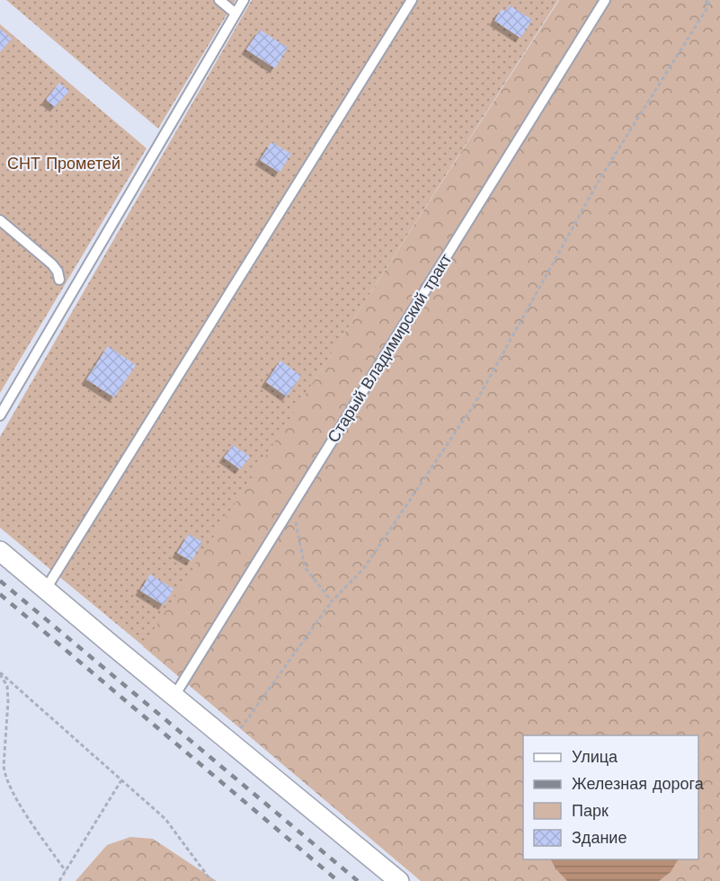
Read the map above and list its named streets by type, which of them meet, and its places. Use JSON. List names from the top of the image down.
{
  "streets": {
    "lane": ["Старый Владимирский тракт"]
  },
  "parks": ["СНТ Прометей"],
  "legend": [
    "Улица",
    "Железная дорога",
    "Парк",
    "Здание"
  ]
}
